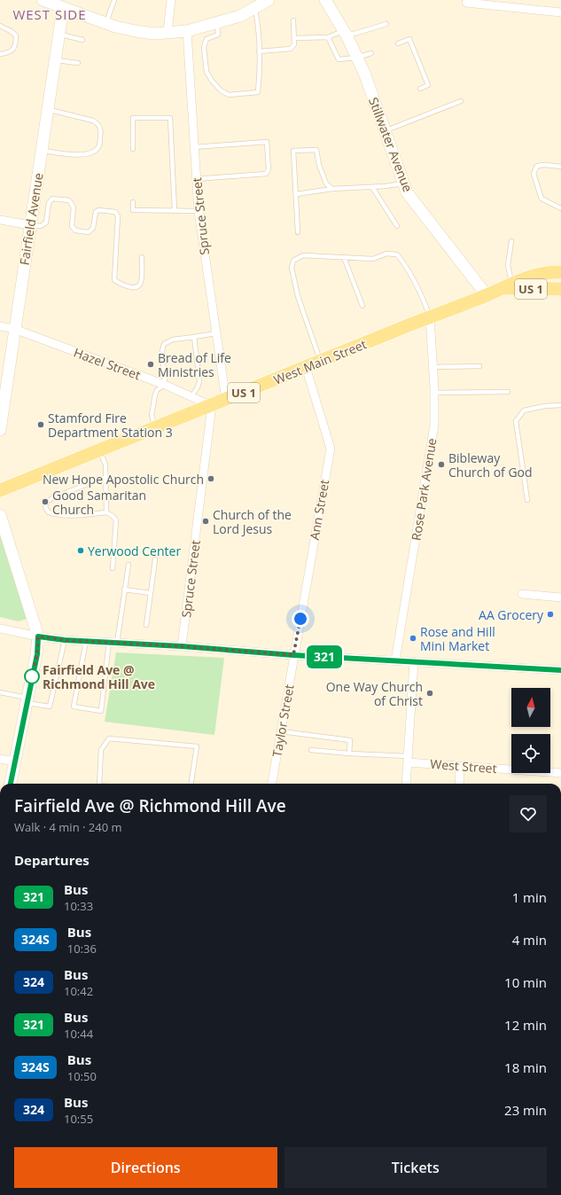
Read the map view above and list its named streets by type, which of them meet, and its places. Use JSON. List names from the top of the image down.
{
  "streets": {
    "main road": ["US 1", "West Main Street"],
    "street": [
      "Stillwater Avenue",
      "Spruce Street",
      "Fairfield Avenue",
      "Hazel Street",
      "Rose Park Avenue",
      "Ann Street",
      "Taylor Street",
      "West Street"
    ]
  },
  "crossings": [
    ["Stillwater Avenue", "West Main Street"],
    ["Spruce Street", "West Main Street"],
    ["Spruce Street", "Hazel Street"],
    ["Fairfield Avenue", "Hazel Street"],
    ["West Main Street", "Hazel Street"],
    ["West Main Street", "Rose Park Avenue"],
    ["West Main Street", "Ann Street"],
    ["Ann Street", "Taylor Street"]
  ],
  "districts": ["WEST SIDE"],
  "places": [
    "Bread of Life Ministries",
    "Stamford Fire Department Station 3",
    "Bibleway Church of God",
    "New Hope Apostolic Church",
    "Good Samaritan Church",
    "Church of the Lord Jesus",
    "Yerwood Center",
    "AA Grocery",
    "Rose and Hill Mini Market",
    "Fairfield Ave @ Richmond Hill Ave",
    "One Way Church of Christ"
  ],
  "lines": ["bus line 321"],
  "north": "top",
  "page": {
    "on_map": "321",
    "heading": [
      ["Fairfield Ave @ Richmond Hill Ave", "Walk · 4 min · 240 m"],
      "Departures"
    ],
    "list": [
      {
        "mark": "321",
        "name": "Bus",
        "note": "10:33",
        "value": "1 min"
      },
      {
        "mark": "324S",
        "name": "Bus",
        "note": "10:36",
        "value": "4 min"
      },
      {
        "mark": "324",
        "name": "Bus",
        "note": "10:42",
        "value": "10 min"
      },
      {
        "mark": "321",
        "name": "Bus",
        "note": "10:44",
        "value": "12 min"
      },
      {
        "mark": "324S",
        "name": "Bus",
        "note": "10:50",
        "value": "18 min"
      },
      {
        "mark": "324",
        "name": "Bus",
        "note": "10:55",
        "value": "23 min"
      }
    ],
    "buttons": ["Directions", "Tickets"]
  }
}
